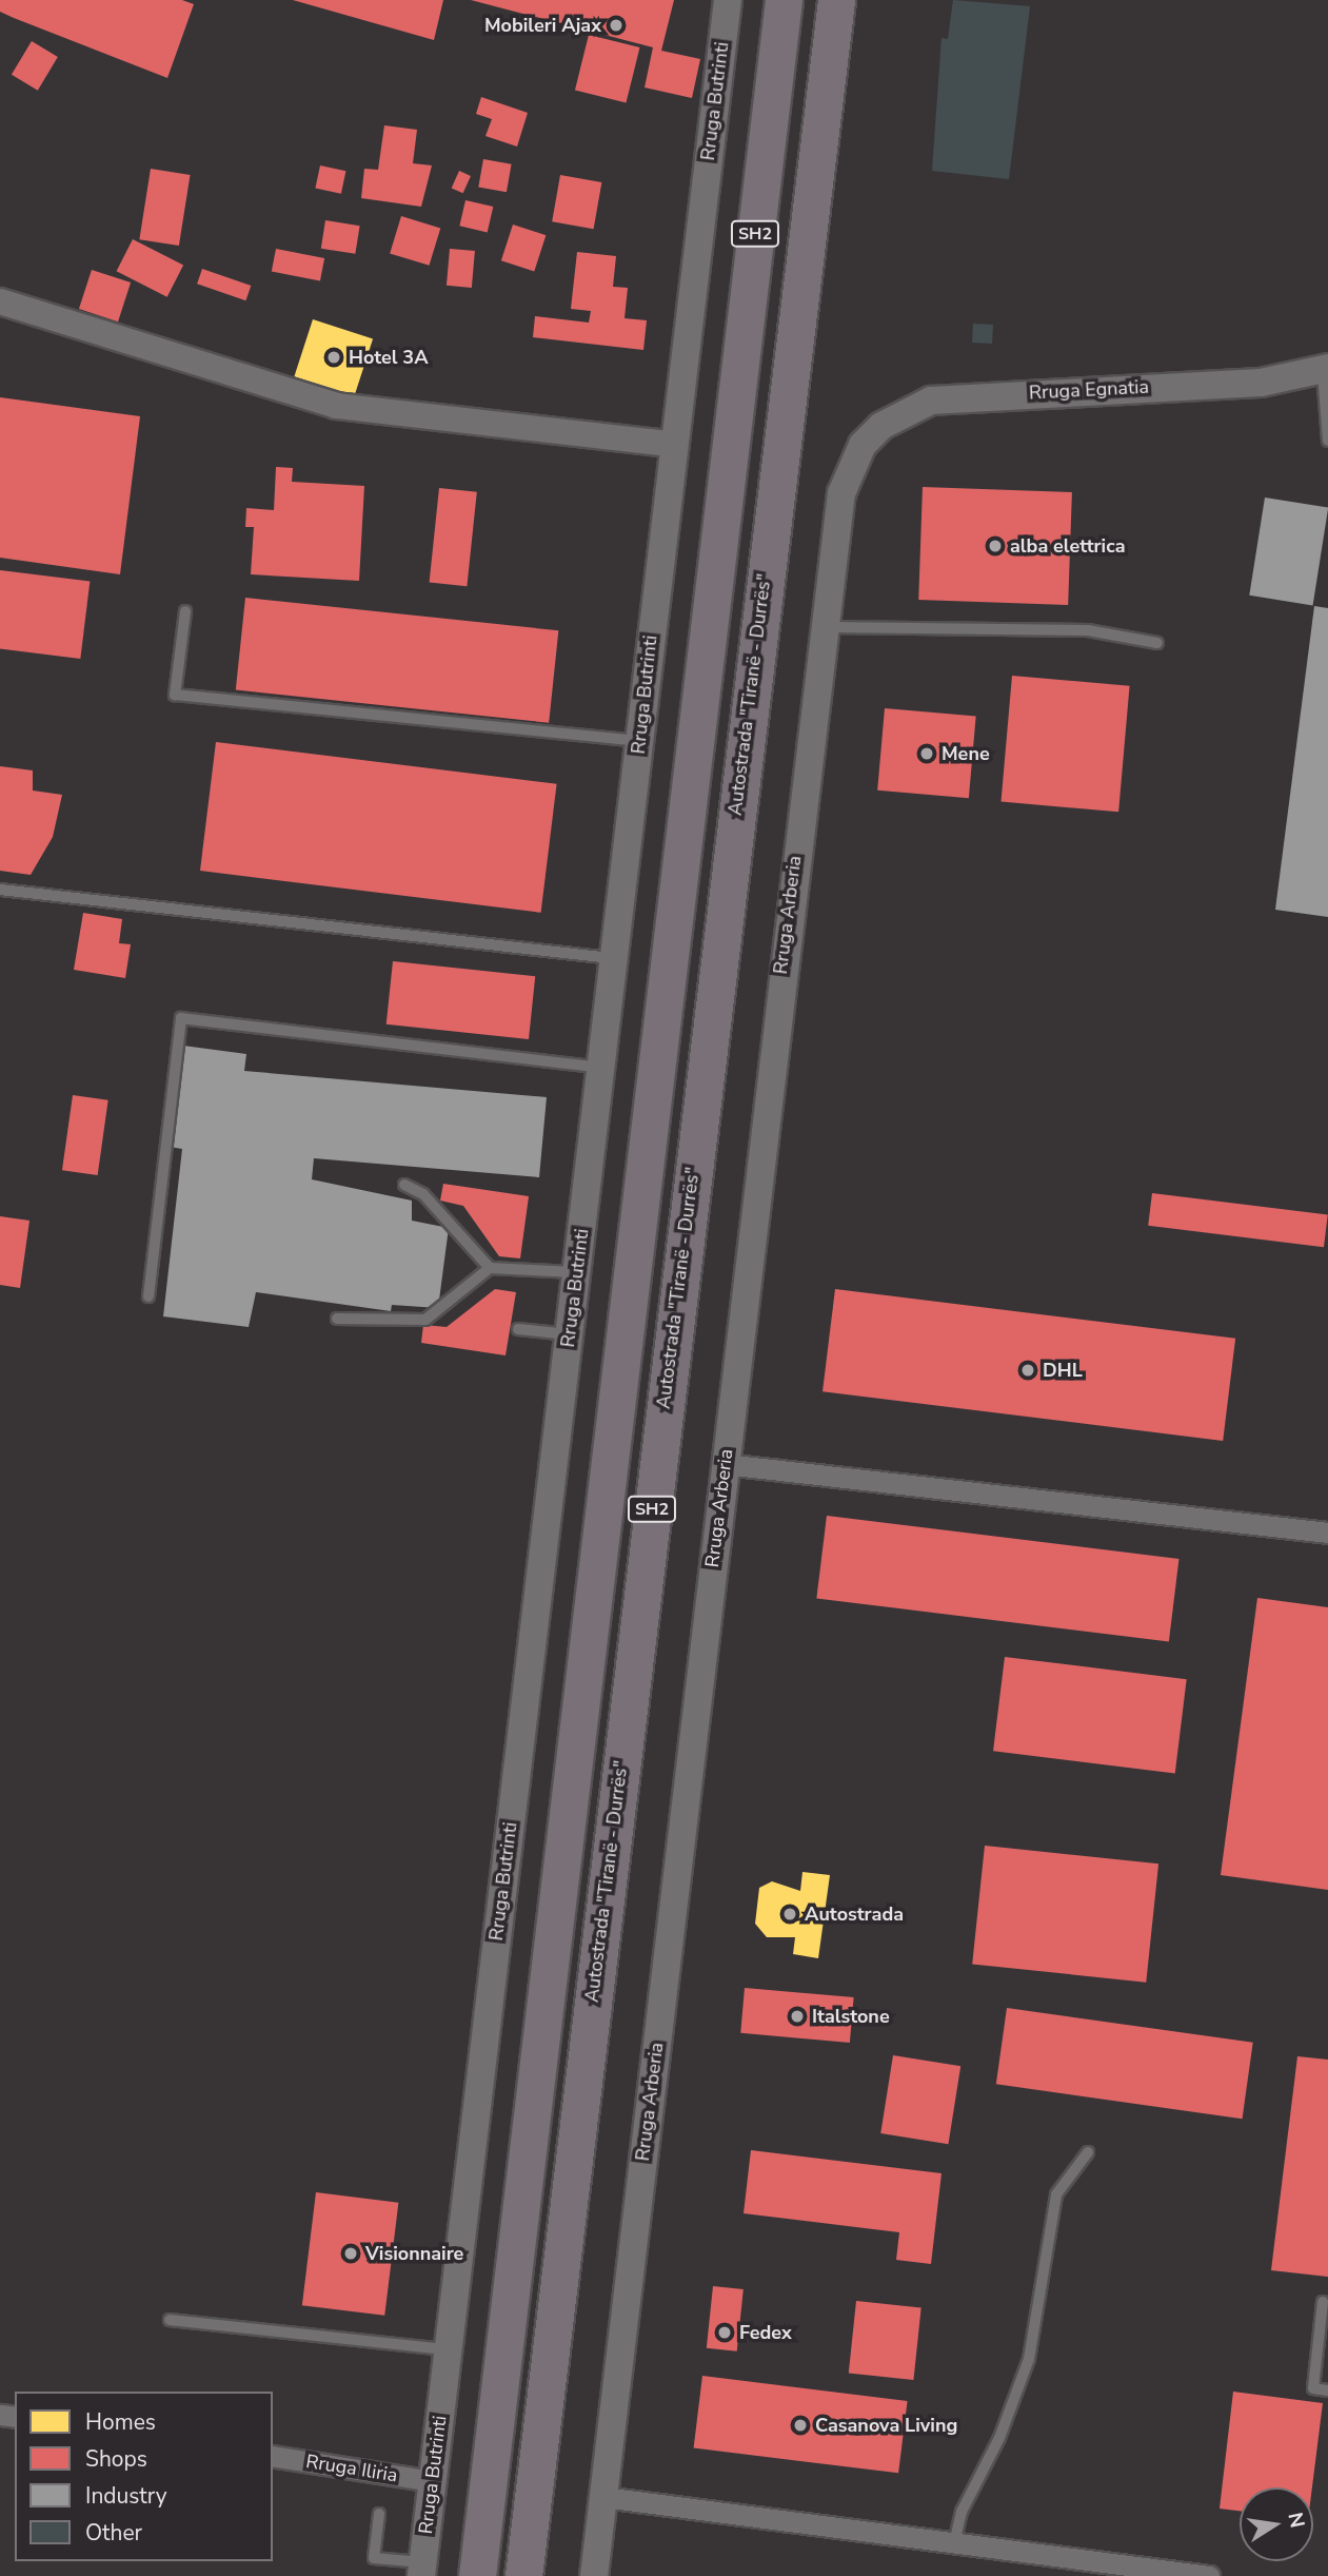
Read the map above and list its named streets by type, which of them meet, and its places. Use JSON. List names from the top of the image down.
{
  "streets": {
    "highway": ["SH2", "Autostrada \"Tiranë - Durrës\""],
    "main road": ["Rruga Butrinti", "Rruga Egnatia", "Rruga Arberia"],
    "street": ["Rruga Iliria"]
  },
  "crossings": [
    ["Rruga Butrinti", "Rruga Iliria"],
    ["Rruga Egnatia", "Rruga Arberia"]
  ],
  "places": [
    "Mobileri Ajax",
    "Hotel 3A",
    "alba elettrica",
    "Mene",
    "DHL",
    "Autostrada",
    "Italstone",
    "Visionnaire",
    "Fedex",
    "Casanova Living"
  ],
  "legend": [
    "Homes",
    "Shops",
    "Industry",
    "Other"
  ],
  "north": "right"
}
